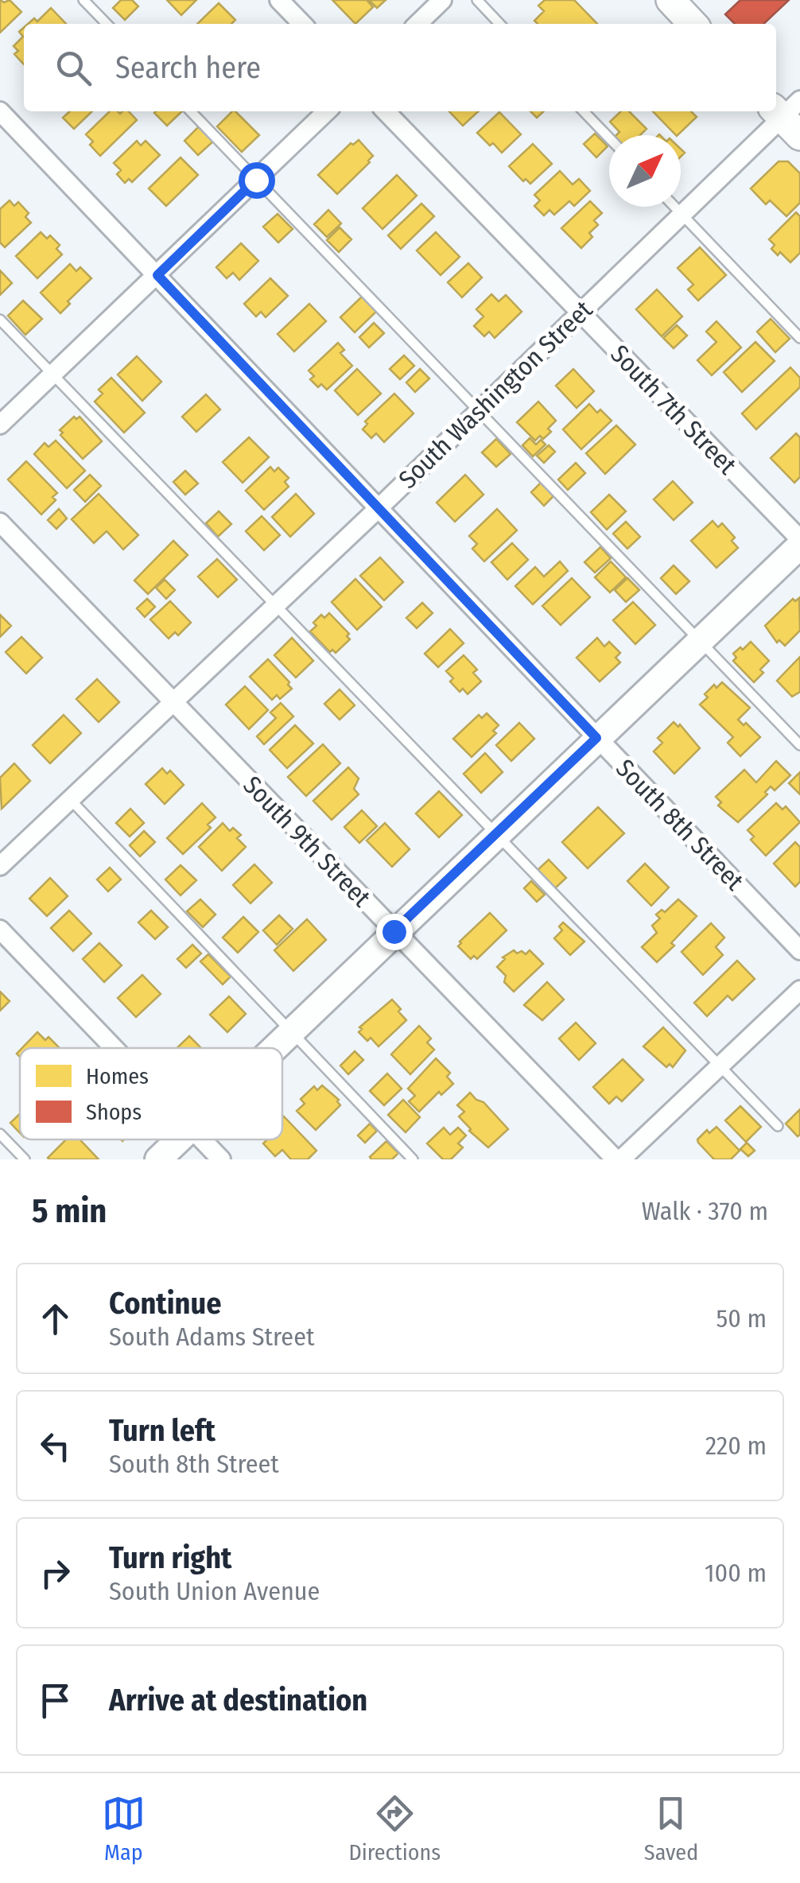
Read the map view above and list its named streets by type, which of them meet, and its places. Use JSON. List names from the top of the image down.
{
  "streets": {
    "street": [
      "South Washington Street",
      "South 7th Street",
      "South 8th Street",
      "South 9th Street"
    ]
  },
  "crossings": [
    ["South Washington Street", "South 7th Street"],
    ["South Washington Street", "South 8th Street"],
    ["South Washington Street", "South 9th Street"]
  ],
  "legend": ["Homes", "Shops"],
  "north": "top right",
  "page": {
    "search": "Search here",
    "heading": ["5 min", "Walk · 370 m"],
    "list": [
      ["Continue", "South Adams Street", "50 m"],
      ["Turn left", "South 8th Street", "220 m"],
      ["Turn right", "South Union Avenue", "100 m"],
      "Arrive at destination"
    ],
    "nav": ["Map", "Directions", "Saved"]
  }
}
